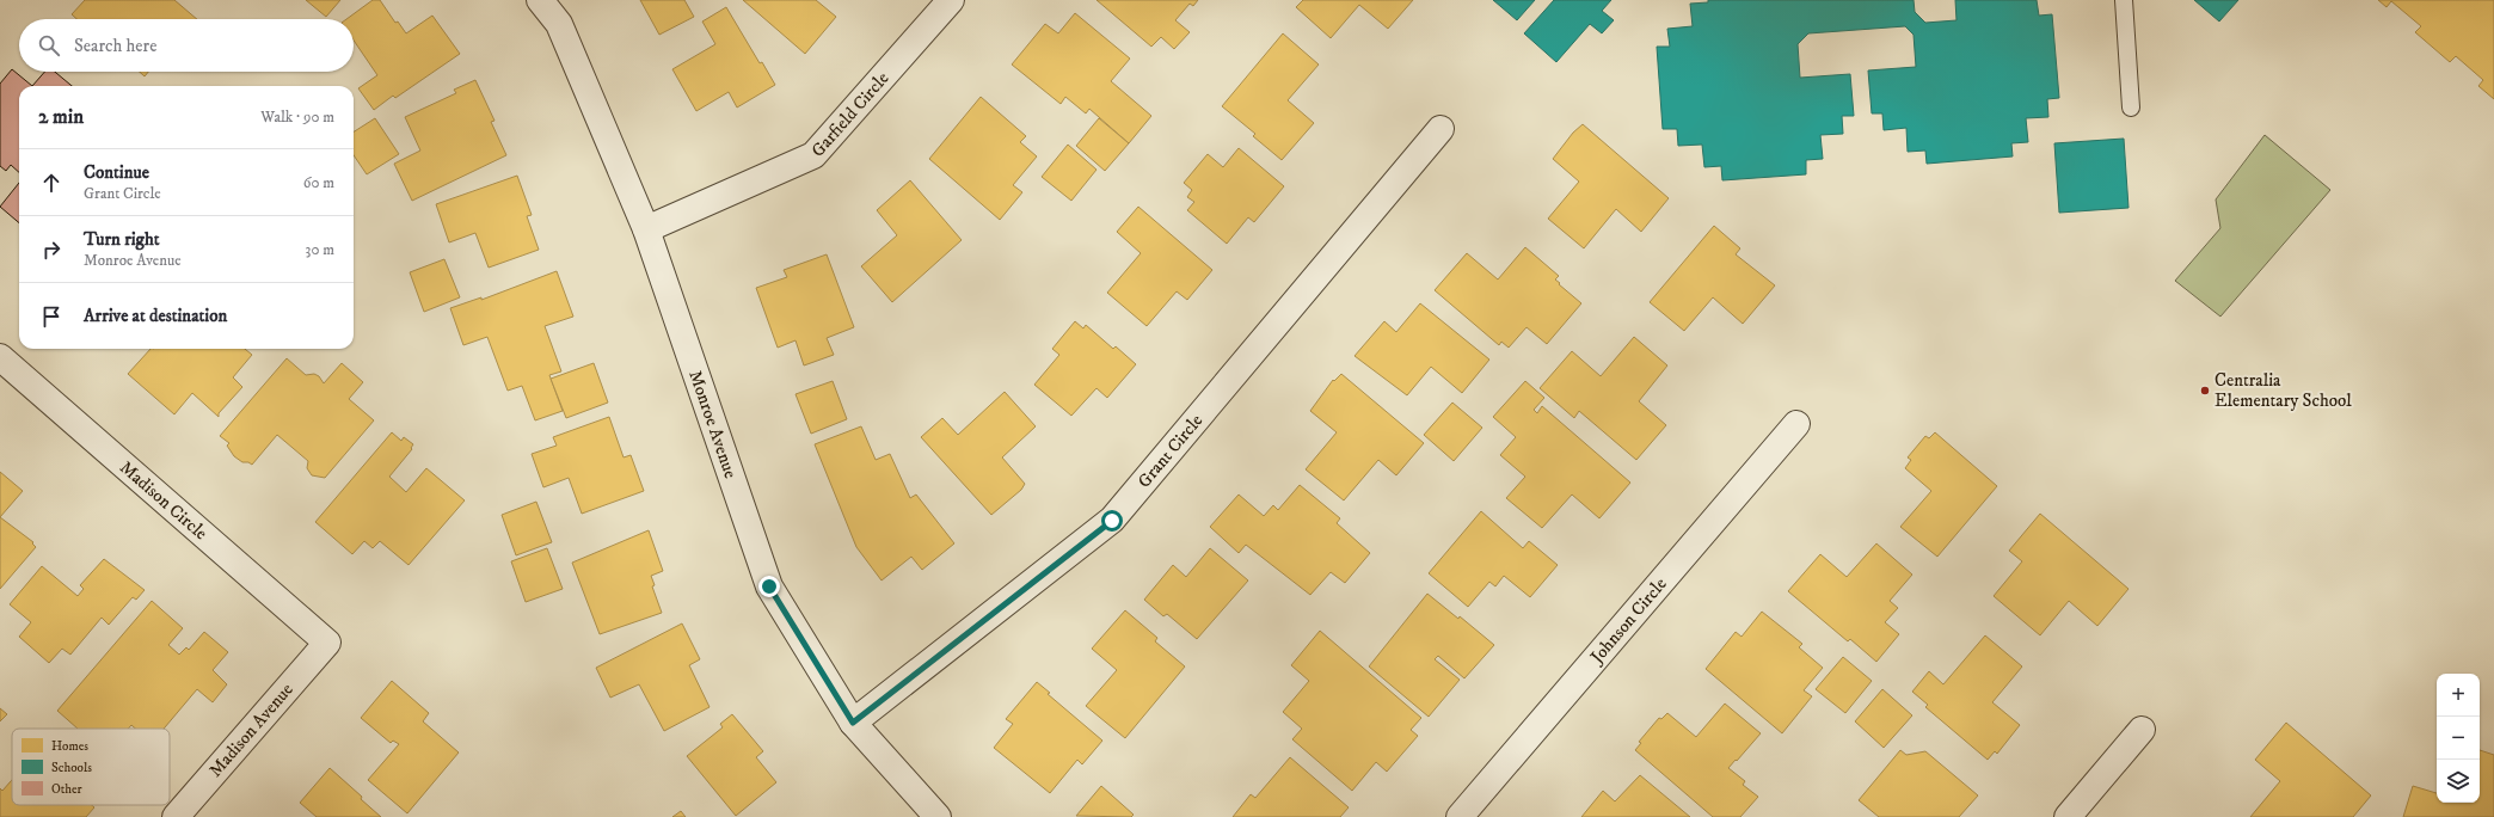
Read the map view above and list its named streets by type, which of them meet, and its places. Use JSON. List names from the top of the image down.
{
  "streets": {
    "street": [
      "Garfield Circle",
      "Monroe Avenue",
      "Grant Circle",
      "Madison Circle",
      "Johnson Circle",
      "Madison Avenue"
    ]
  },
  "crossings": [
    ["Garfield Circle", "Monroe Avenue"],
    ["Monroe Avenue", "Grant Circle"],
    ["Madison Circle", "Madison Avenue"]
  ],
  "places": ["Centralia Elementary School"],
  "legend": ["Homes", "Schools", "Other"],
  "page": {
    "search": "Search here",
    "heading": ["2 min", "Walk · 90 m"],
    "list": [
      ["Continue", "Grant Circle", "60 m"],
      ["Turn right", "Monroe Avenue", "30 m"],
      "Arrive at destination"
    ],
    "map_buttons": ["+", "−"]
  }
}
